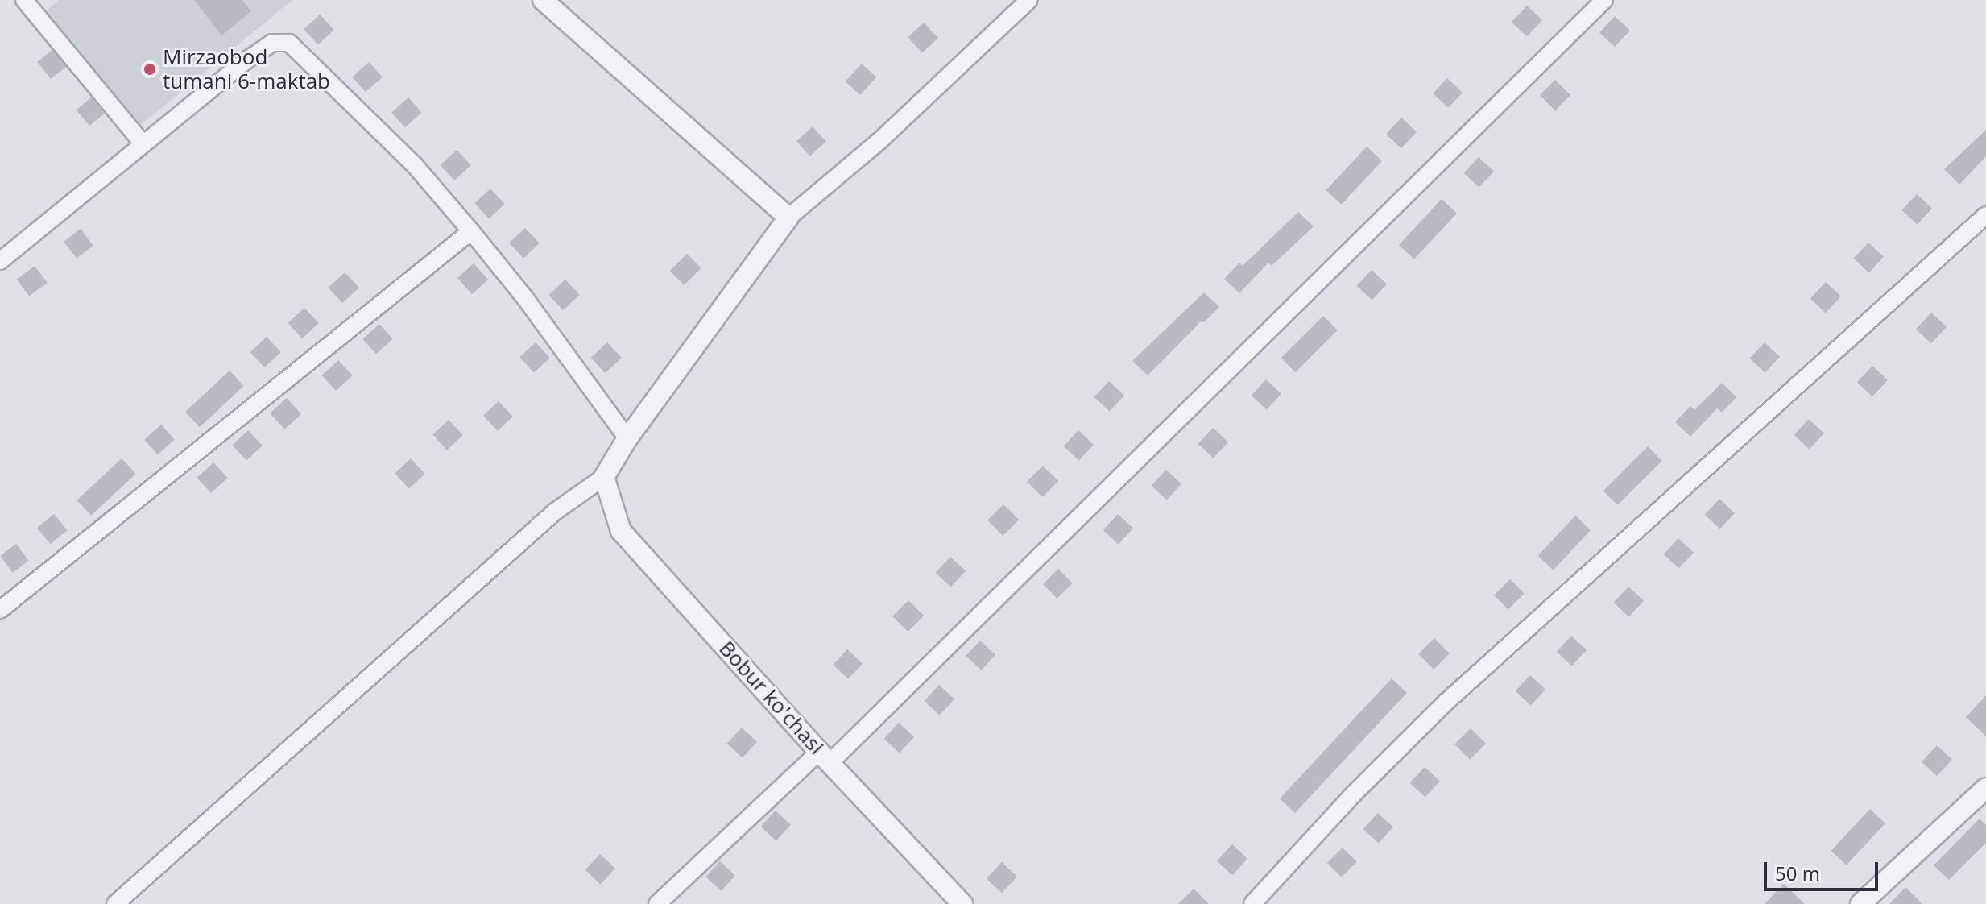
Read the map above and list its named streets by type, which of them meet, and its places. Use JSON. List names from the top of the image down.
{
  "streets": {
    "street": ["Bobur ko'chasi"]
  },
  "places": ["Mirzaobod tumani 6-maktab"],
  "scale_bar": "50 m"
}
